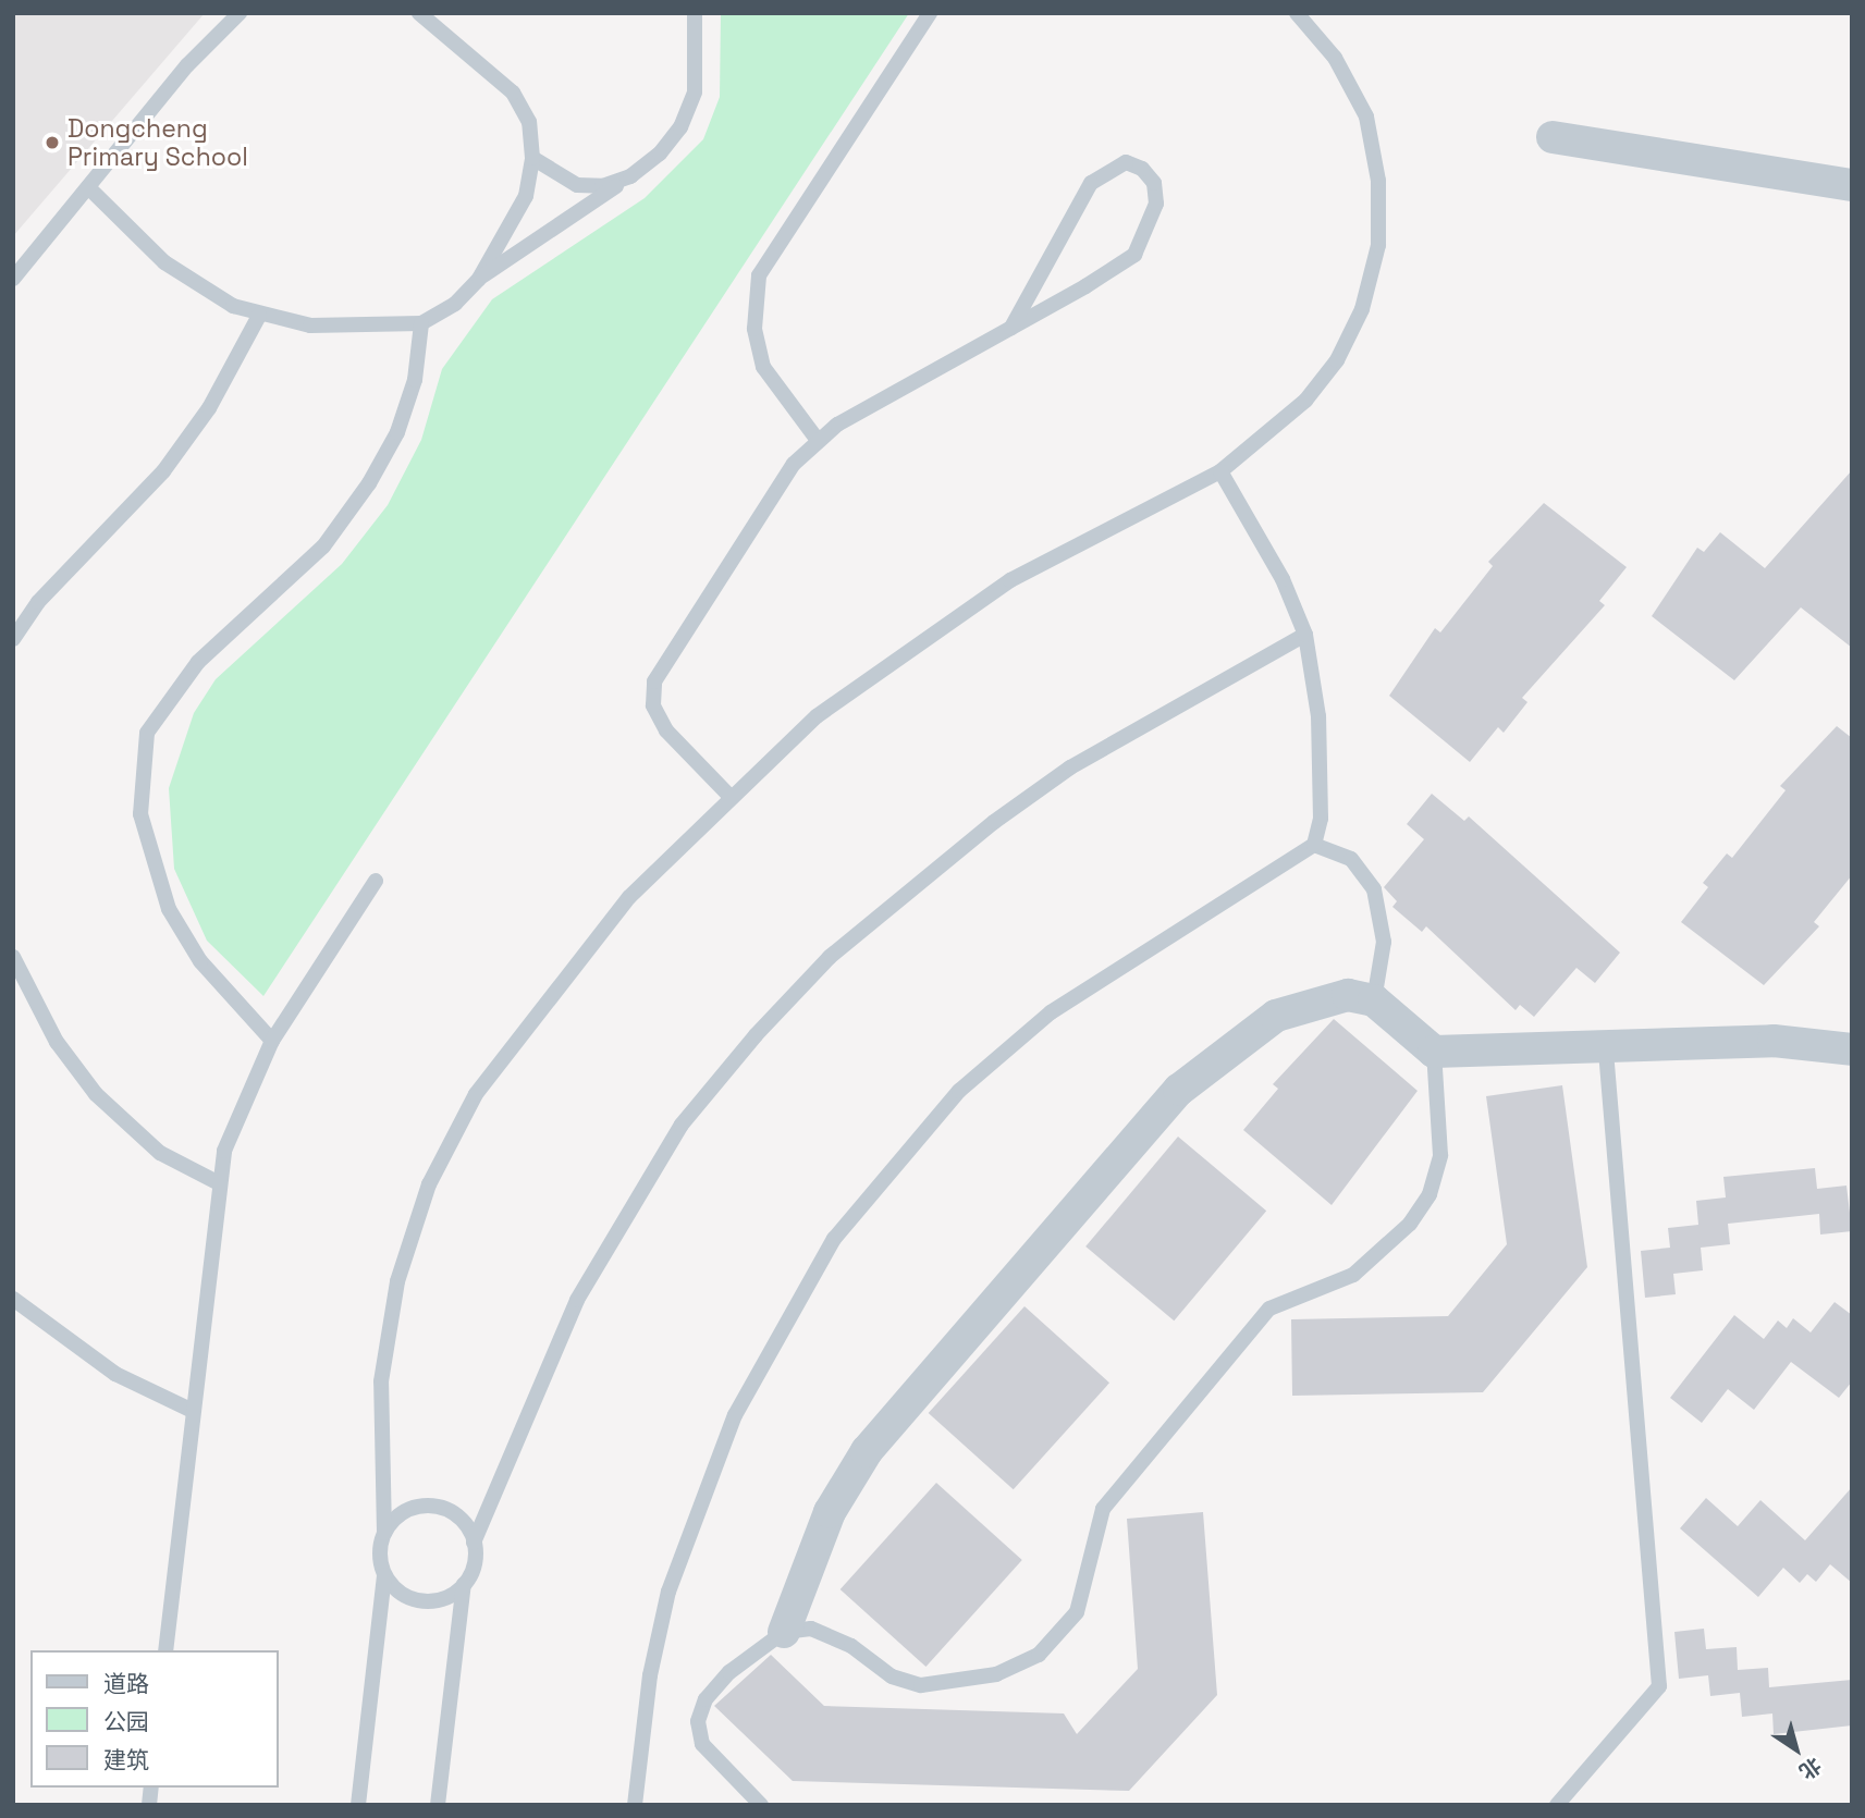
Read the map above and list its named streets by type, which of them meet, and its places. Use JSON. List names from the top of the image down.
{
  "places": ["Dongcheng Primary School"],
  "legend": ["道路", "公园", "建筑"],
  "north": "bottom right"
}
